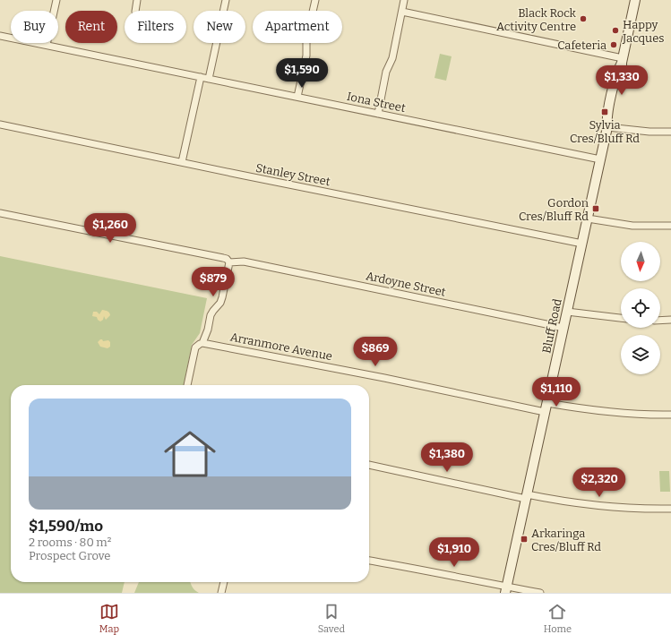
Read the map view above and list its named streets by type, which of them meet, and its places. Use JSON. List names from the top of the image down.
{
  "streets": {
    "main road": ["Bluff Road"],
    "street": [
      "Iona Street",
      "Stanley Street",
      "Ardoyne Street",
      "Arranmore Avenue"
    ]
  },
  "crossings": [
    ["Iona Street", "Bluff Road"],
    ["Stanley Street", "Bluff Road"],
    ["Ardoyne Street", "Bluff Road"],
    ["Bluff Road", "Arranmore Avenue"]
  ],
  "places": {
    "other": ["Black Rock Activity Centre", "Happy Jacques", "Cafeteria"],
    "transit": ["Sylvia Cres/Bluff Rd", "Gordon Cres/Bluff Rd", "Arkaringa Cres/Bluff Rd"]
  },
  "north": "bottom",
  "page": {
    "chip": [
      "Buy",
      "Rent",
      "Filters",
      "New",
      "Apartment"
    ],
    "price": [
      "$1,590",
      "$1,330",
      "$1,260",
      "$879",
      "$869",
      "$1,110",
      "$1,380",
      "$2,320",
      "$1,910"
    ],
    "list": [
      {
        "name": "$1,590/mo",
        "note": "2 rooms · 80 m² · Prospect Grove"
      }
    ],
    "tabs": ["Map", "Saved", "Home"]
  }
}
